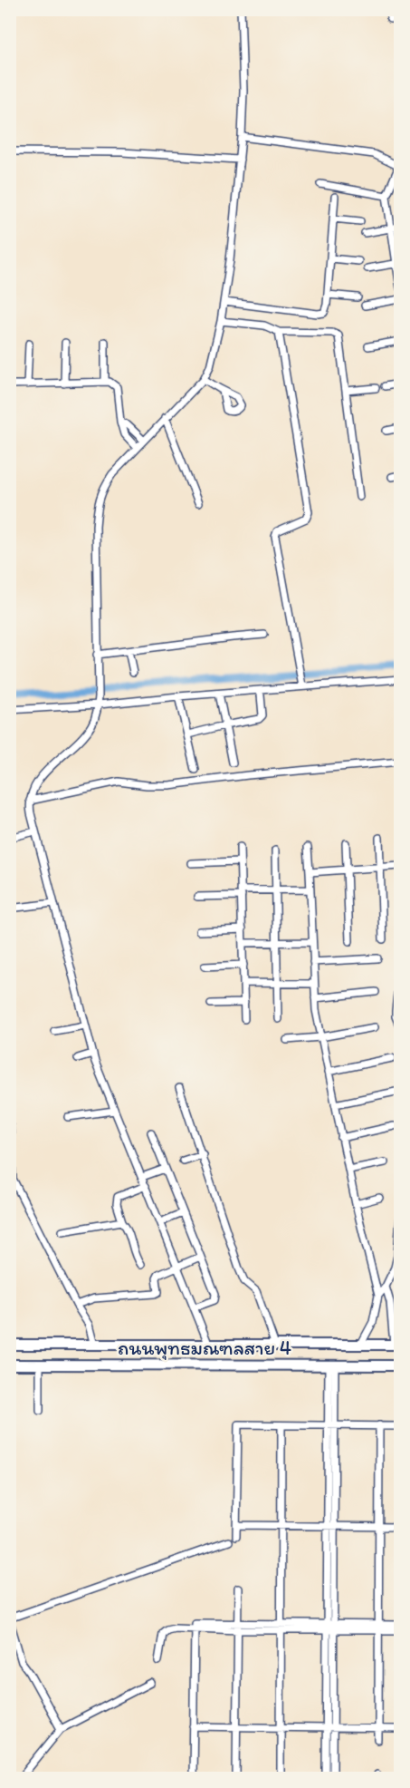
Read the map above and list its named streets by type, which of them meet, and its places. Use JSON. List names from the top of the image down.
{
  "streets": {
    "main road": ["ถนนพุทธมณฑลสาย 4"]
  }
}
